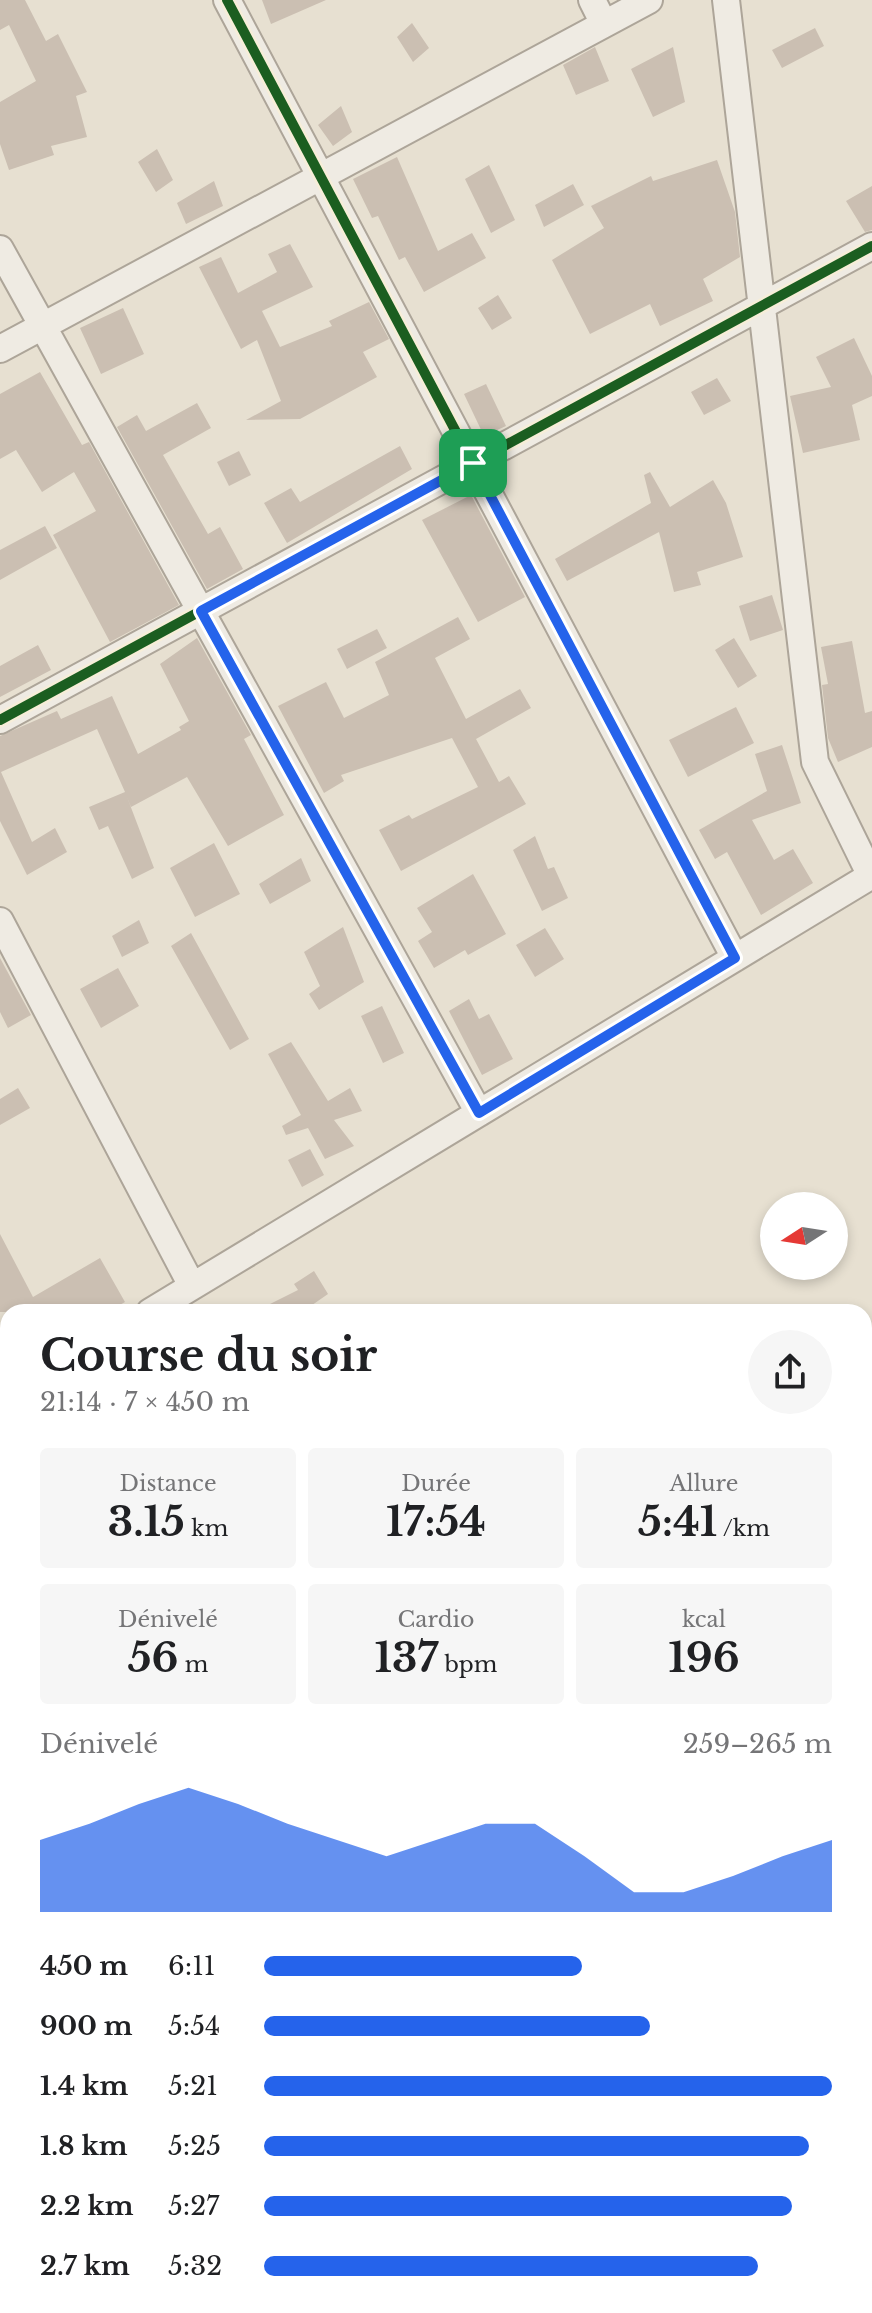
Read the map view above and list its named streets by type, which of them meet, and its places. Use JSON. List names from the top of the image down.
{
  "north": "left",
  "page": {
    "heading": ["Course du soir", "21:14 · 7 × 450 m"],
    "stats": [
      ["Distance", "3.15 km"],
      ["Durée", "17:54"],
      ["Allure", "5:41 /km"],
      ["Dénivelé", "56 m"],
      ["Cardio", "137 bpm"],
      ["kcal", "196"]
    ],
    "chart": ["Dénivelé", "259–265 m"],
    "list": [
      {
        "name": "450 m",
        "note": "6:11"
      },
      {
        "name": "900 m",
        "note": "5:54"
      },
      {
        "name": "1.4 km",
        "note": "5:21"
      },
      {
        "name": "1.8 km",
        "note": "5:25"
      },
      {
        "name": "2.2 km",
        "note": "5:27"
      },
      {
        "name": "2.7 km",
        "note": "5:32"
      }
    ]
  }
}
